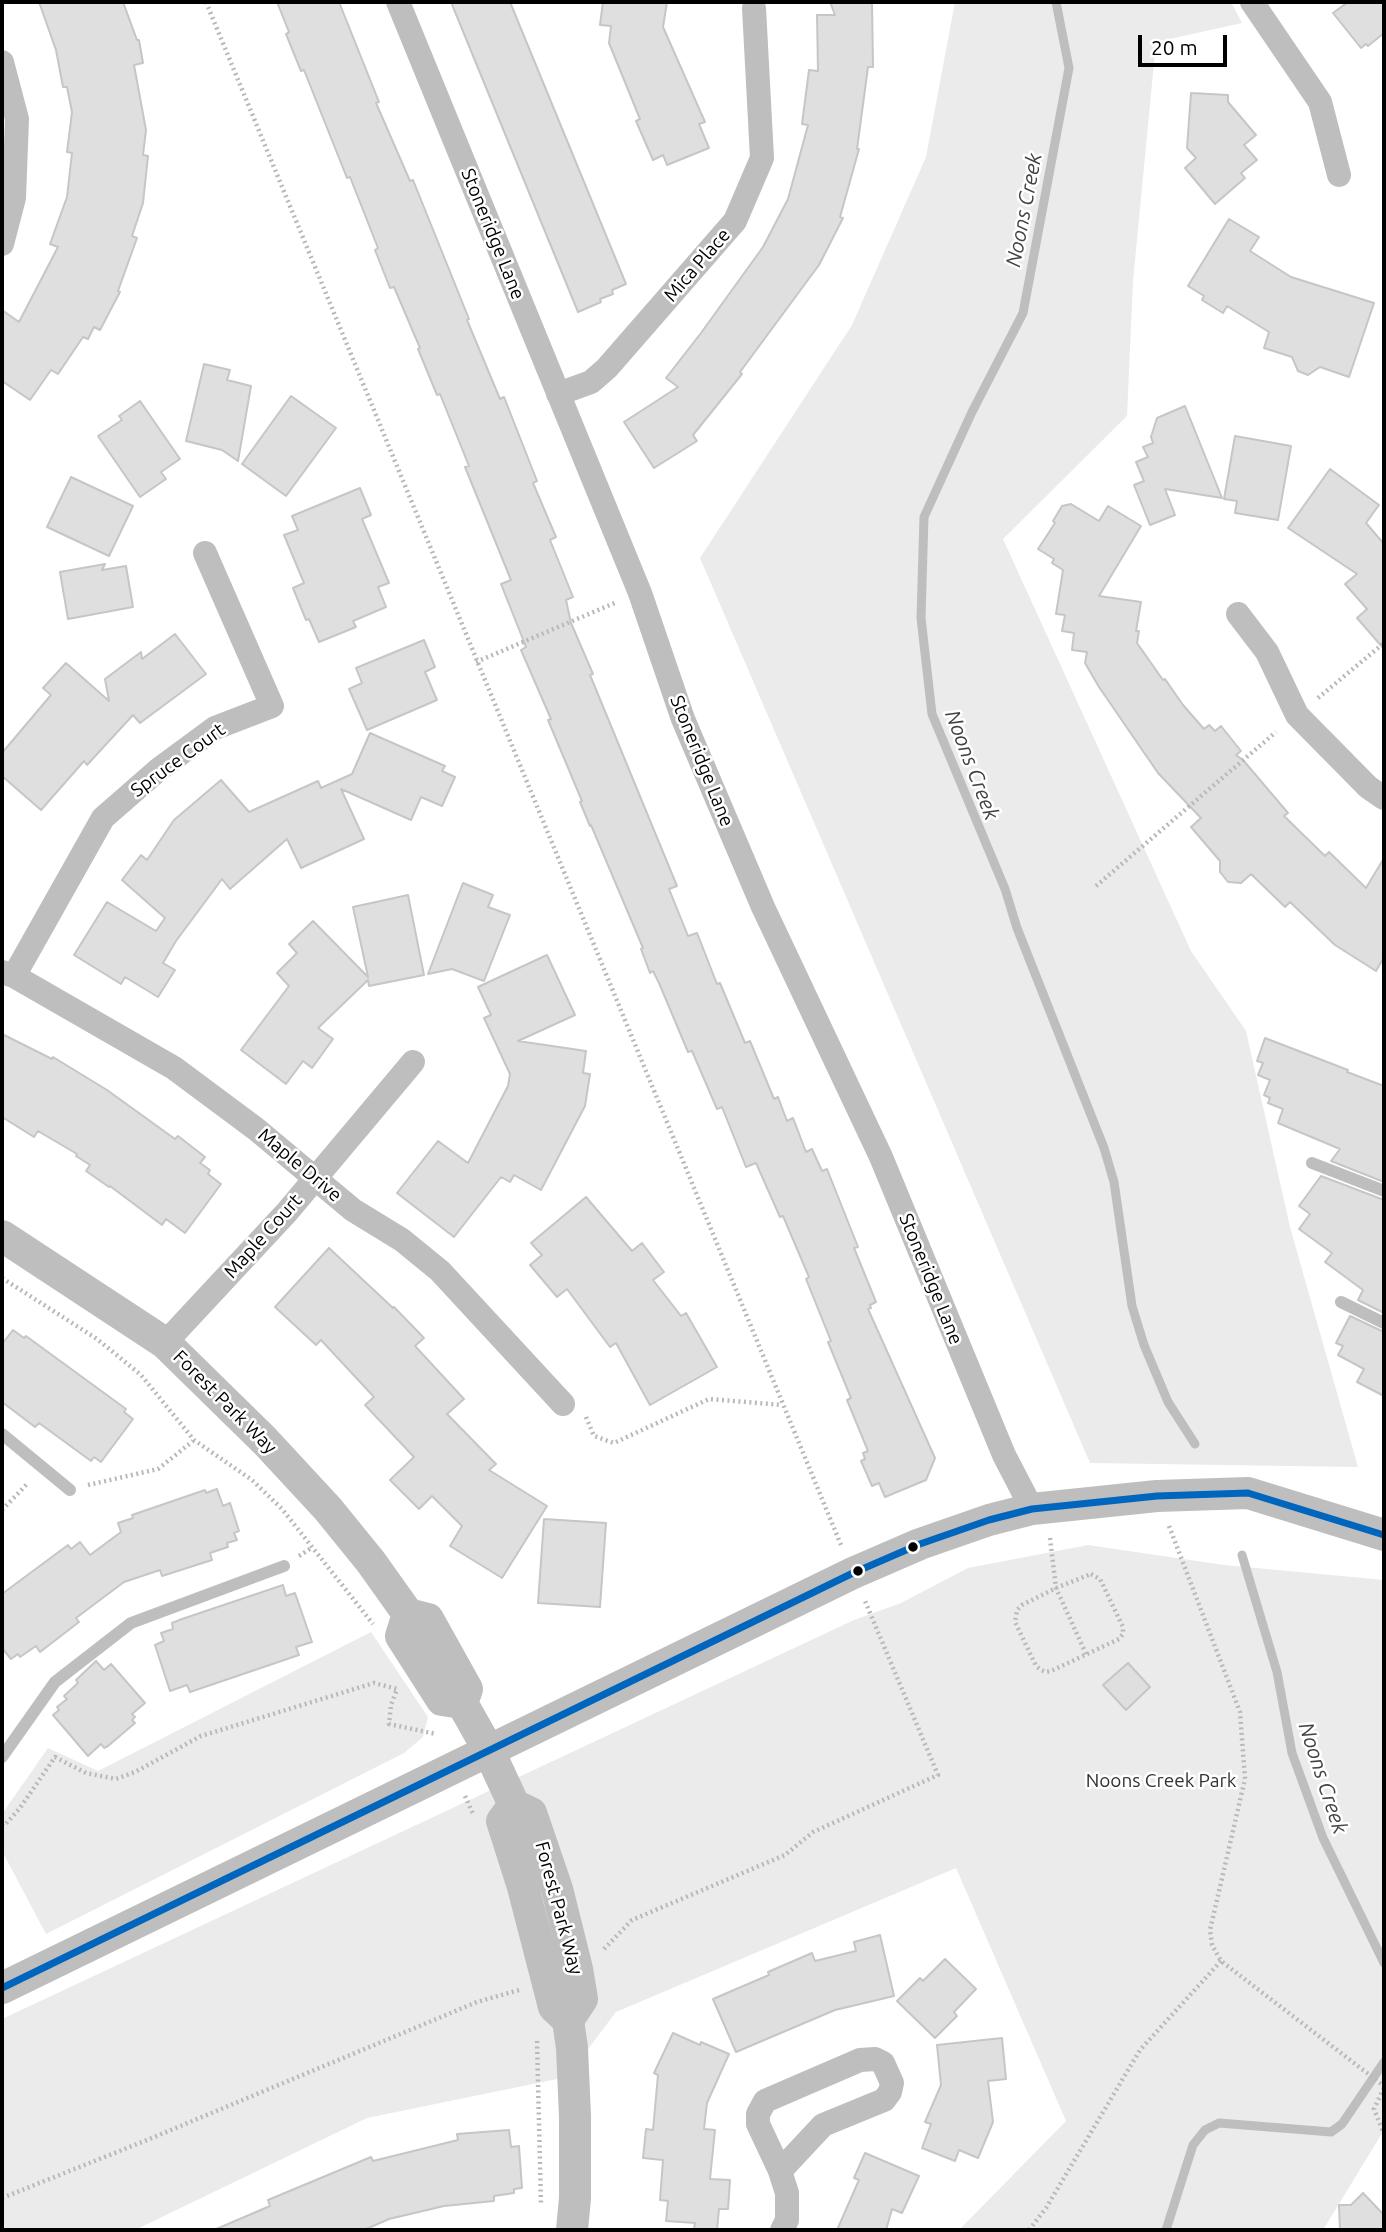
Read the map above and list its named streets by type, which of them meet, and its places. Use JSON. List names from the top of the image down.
{
  "streets": {
    "street": [
      "Stoneridge Lane",
      "Mica Place",
      "Spruce Court",
      "Maple Drive",
      "Maple Court",
      "Forest Park Way"
    ]
  },
  "crossings": [
    ["Stoneridge Lane", "Mica Place"],
    ["Spruce Court", "Maple Drive"],
    ["Maple Drive", "Maple Court"],
    ["Maple Court", "Forest Park Way"]
  ],
  "water": ["Noons Creek"],
  "parks": ["Noons Creek Park"],
  "scale_bar": "20 m"
}
